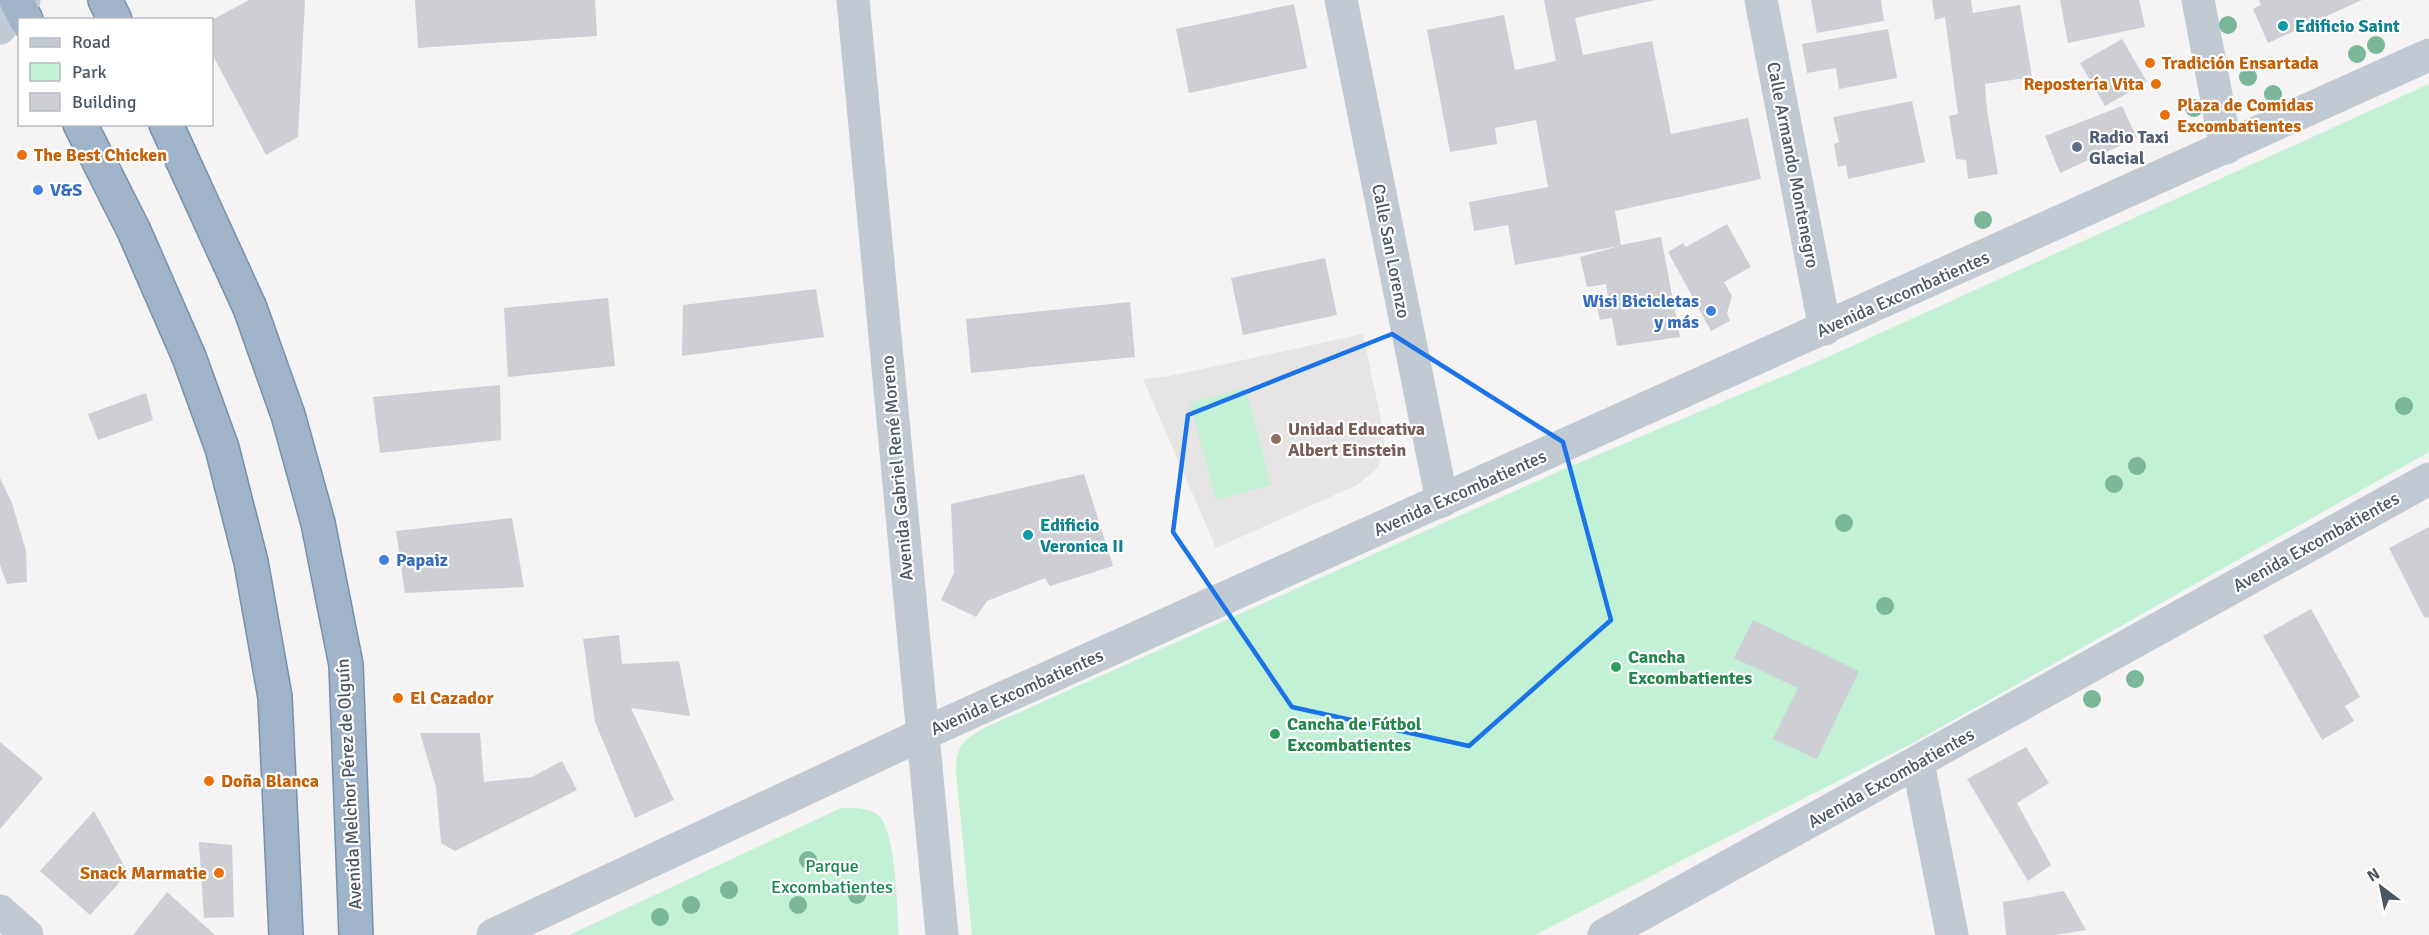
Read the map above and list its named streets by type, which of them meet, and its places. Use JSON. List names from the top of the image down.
{
  "streets": {
    "highway": ["Avenida Melchor Pérez de Olguín"],
    "street": [
      "Calle Armando Montenegro",
      "Calle San Lorenzo",
      "Avenida Excombatientes",
      "Avenida Gabriel René Moreno"
    ]
  },
  "crossings": [
    ["Calle Armando Montenegro", "Avenida Excombatientes"],
    ["Calle San Lorenzo", "Avenida Excombatientes"],
    ["Avenida Excombatientes", "Avenida Gabriel René Moreno"]
  ],
  "parks": ["Parque Excombatientes"],
  "places": [
    "Edificio Saint",
    "Tradición Ensartada",
    "Repostería Vita",
    "Plaza de Comidas Excombatientes",
    "Radio Taxi Glacial",
    "The Best Chicken",
    "V&S",
    "Wisi Bicicletas y más",
    "Unidad Educativa Albert Einstein",
    "Edificio Veronica II",
    "Papaiz",
    "Cancha Excombatientes",
    "El Cazador",
    "Cancha de Fútbol Excombatientes",
    "Doña Blanca",
    "Snack Marmatie"
  ],
  "legend": ["Road", "Park", "Building"],
  "north": "top left"
}
